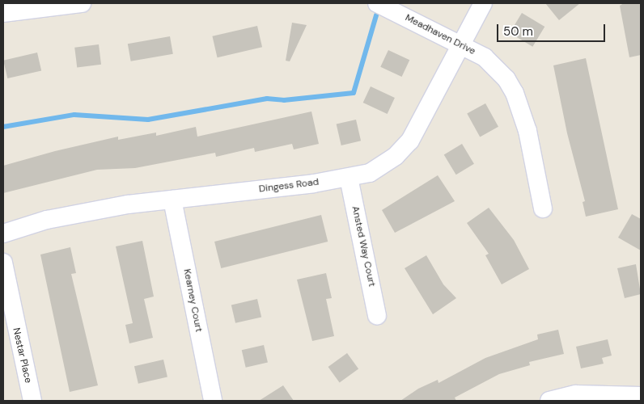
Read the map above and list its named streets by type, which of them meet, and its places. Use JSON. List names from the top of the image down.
{
  "streets": {
    "street": [
      "Meadhaven Drive",
      "Dingess Road",
      "Ansted Way Court",
      "Kearney Court",
      "Nestar Place"
    ]
  },
  "crossings": [
    ["Meadhaven Drive", "Dingess Road"],
    ["Dingess Road", "Ansted Way Court"],
    ["Dingess Road", "Kearney Court"]
  ],
  "scale_bar": "50 m"
}
